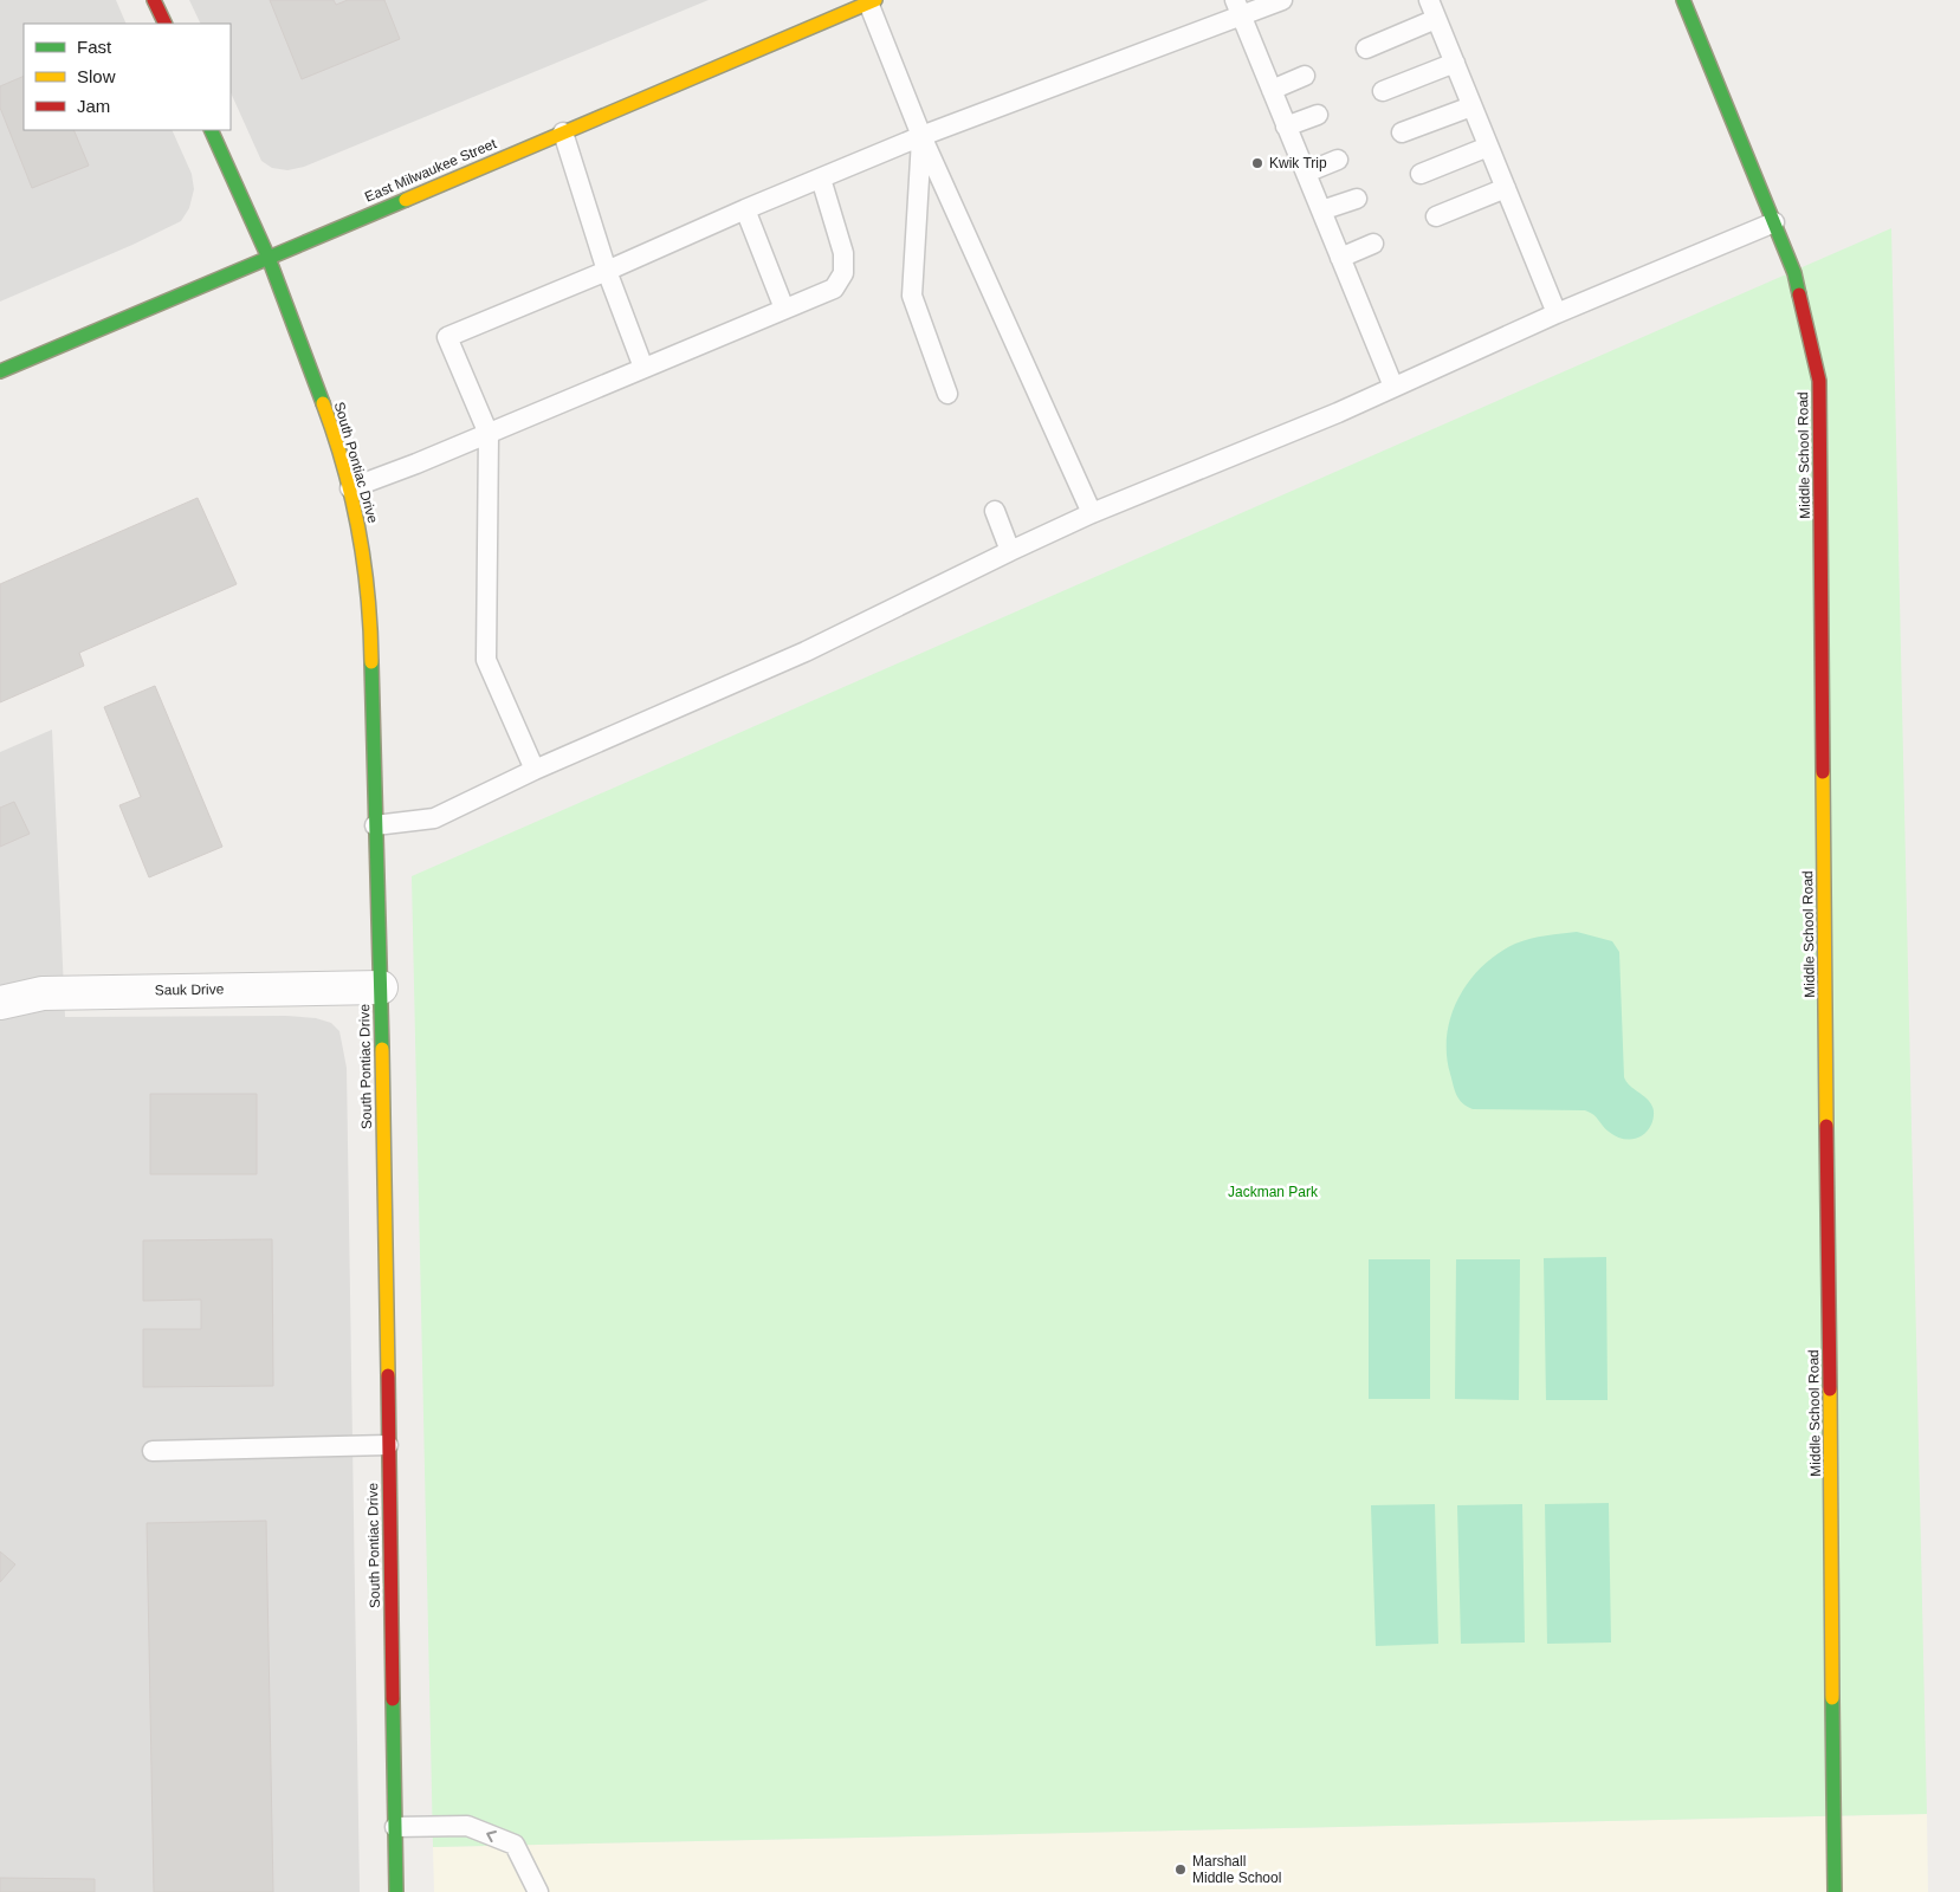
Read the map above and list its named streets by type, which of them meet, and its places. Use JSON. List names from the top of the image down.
{
  "streets": {
    "street": [
      "East Milwaukee Street",
      "Middle School Road",
      "South Pontiac Drive",
      "Sauk Drive"
    ]
  },
  "crossings": [
    ["East Milwaukee Street", "South Pontiac Drive"],
    ["South Pontiac Drive", "Sauk Drive"]
  ],
  "parks": ["Jackman Park"],
  "places": ["Kwik Trip", "Marshall Middle School"],
  "legend": ["Fast", "Slow", "Jam"]
}
